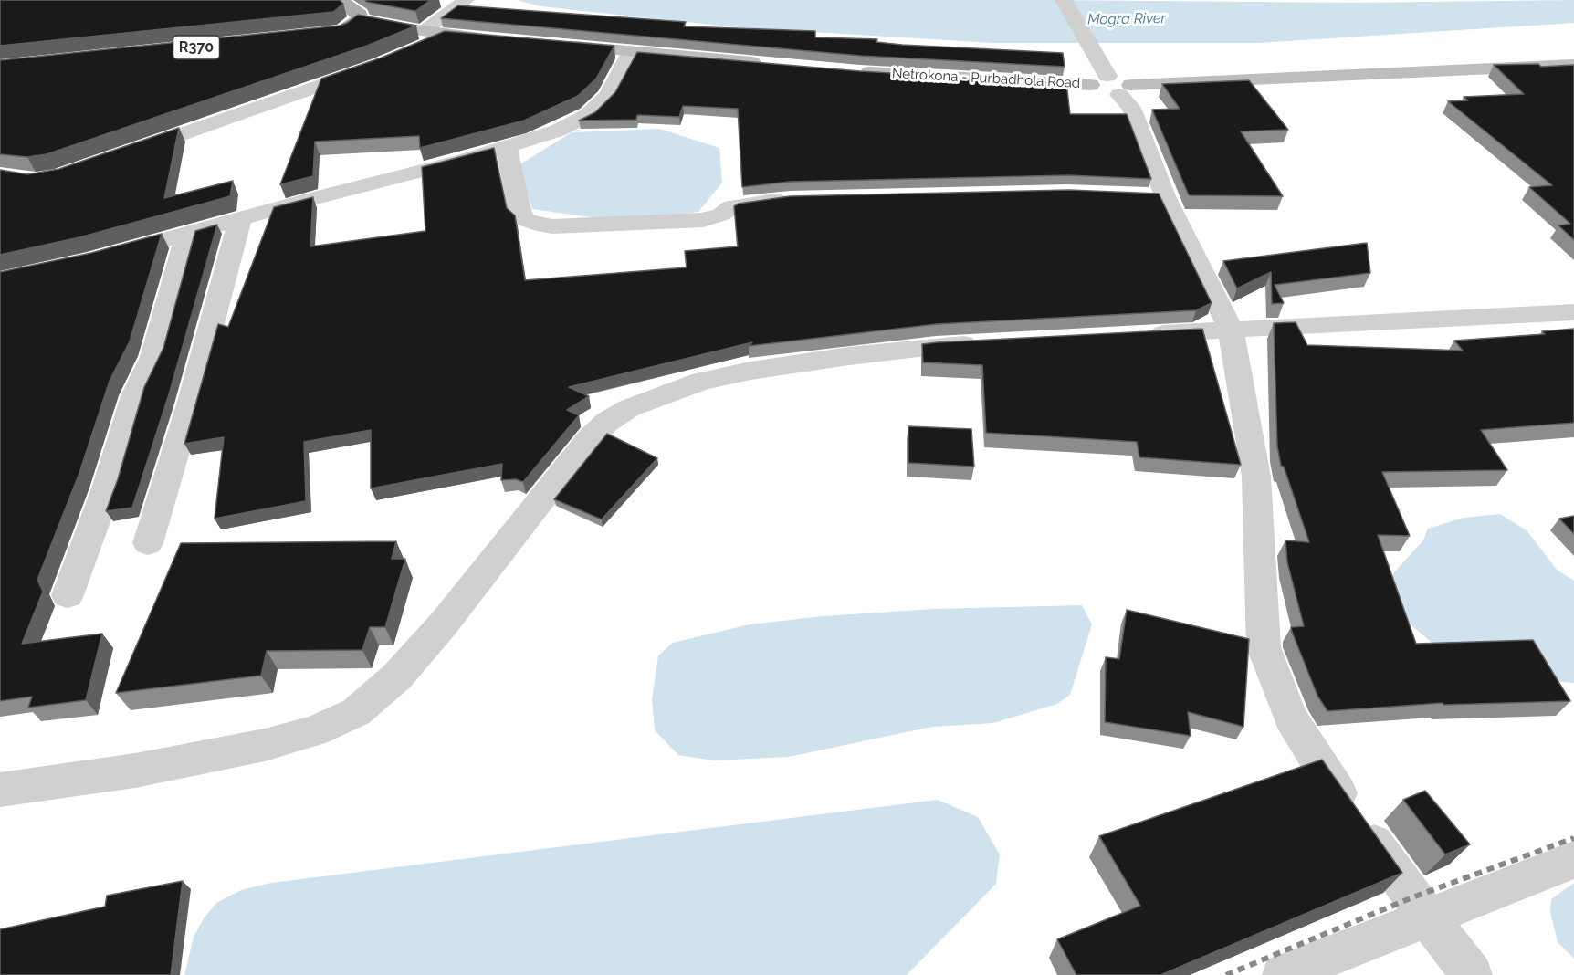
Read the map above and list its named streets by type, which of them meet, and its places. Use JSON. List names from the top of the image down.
{
  "streets": {
    "main road": ["Netrokona - Purbadhola Road"]
  },
  "water": ["Mogra River"]
}
